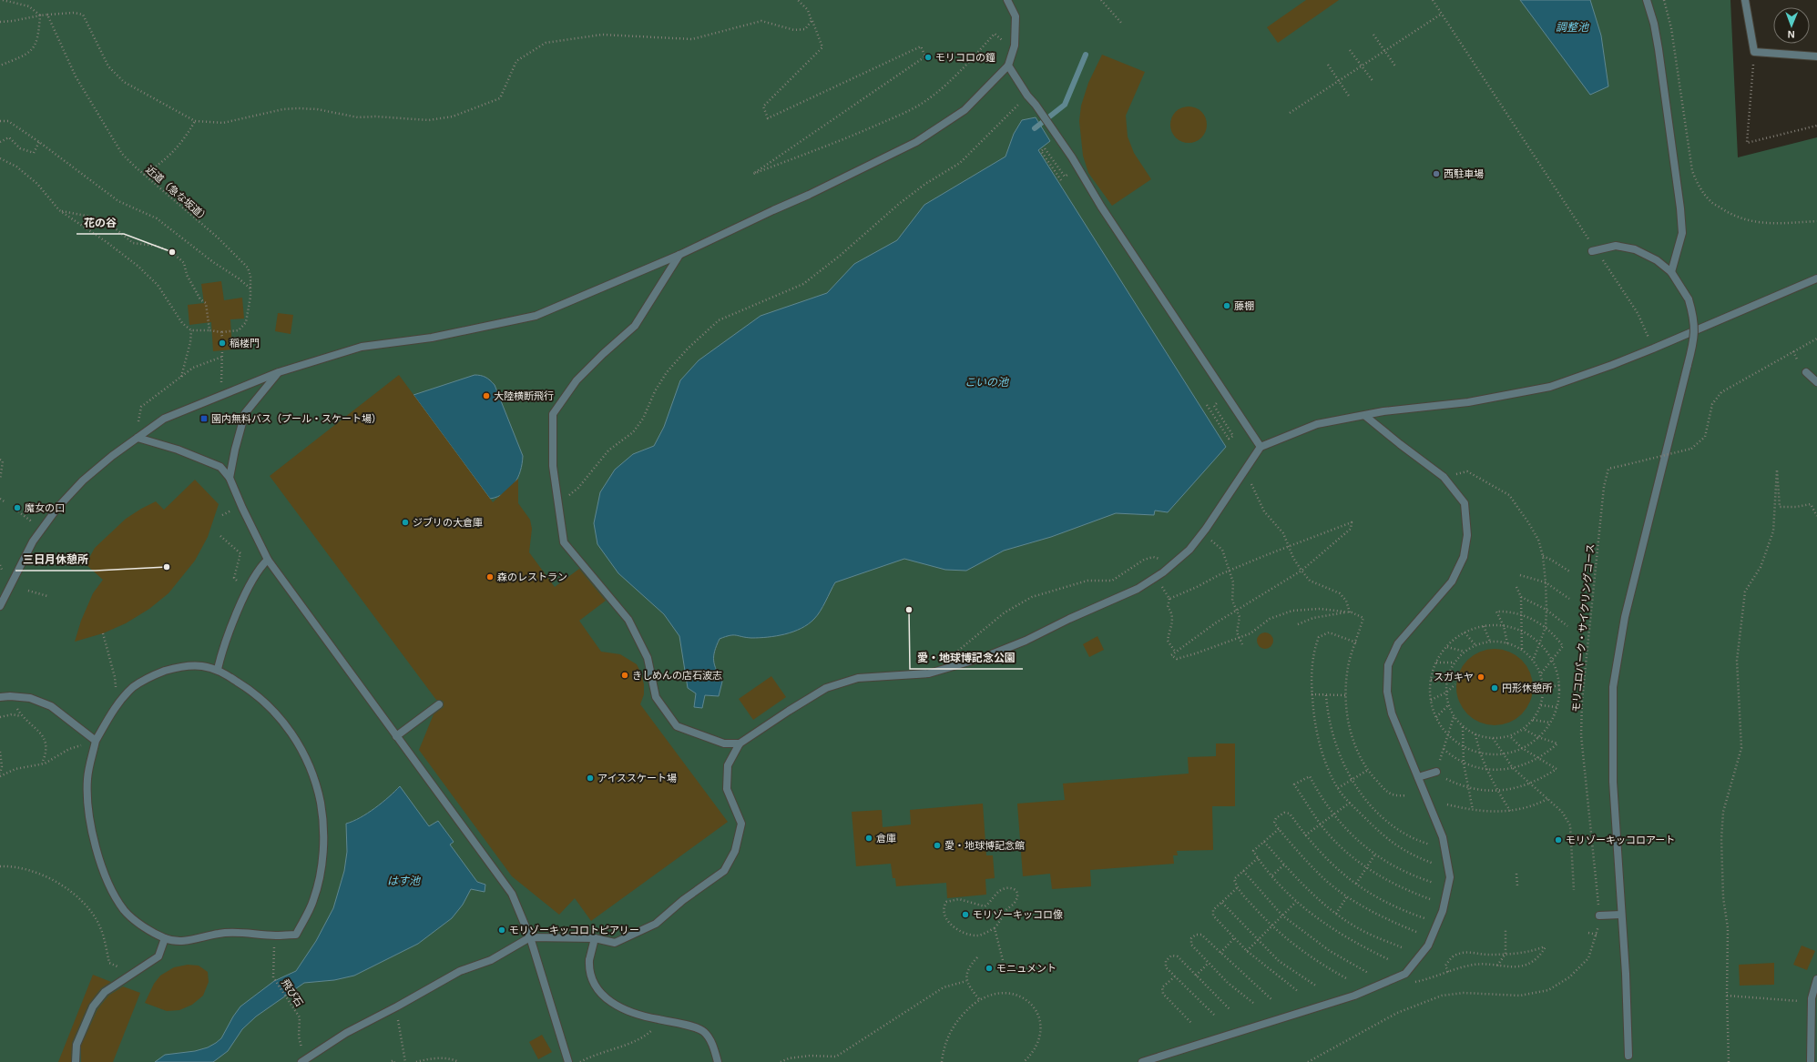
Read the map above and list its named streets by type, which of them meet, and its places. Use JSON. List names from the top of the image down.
{
  "streets": {
    "path": ["近道（急な坂道）", "モリコロパーク・サイクリングコース", "飛び石"]
  },
  "water": ["調整池", "こいの池", "はす池"],
  "places": {
    "other": [
      "モリコロの鐘",
      "西駐車場",
      "花の谷",
      "藤棚",
      "稲楼門",
      "大陸横断飛行",
      "魔女の口",
      "ジブリの大倉庫",
      "三日月休憩所",
      "森のレストラン",
      "愛・地球博記念公園",
      "きしめんの店石波志",
      "スガキヤ",
      "円形休憩所",
      "アイススケート場",
      "倉庫",
      "モリゾーキッコロアート",
      "愛・地球博記念館",
      "モリゾーキッコロ像",
      "モリゾーキッコロトピアリー",
      "モニュメント"
    ],
    "transit": ["園内無料バス（プール・スケート場）"]
  },
  "north": "bottom"
}
